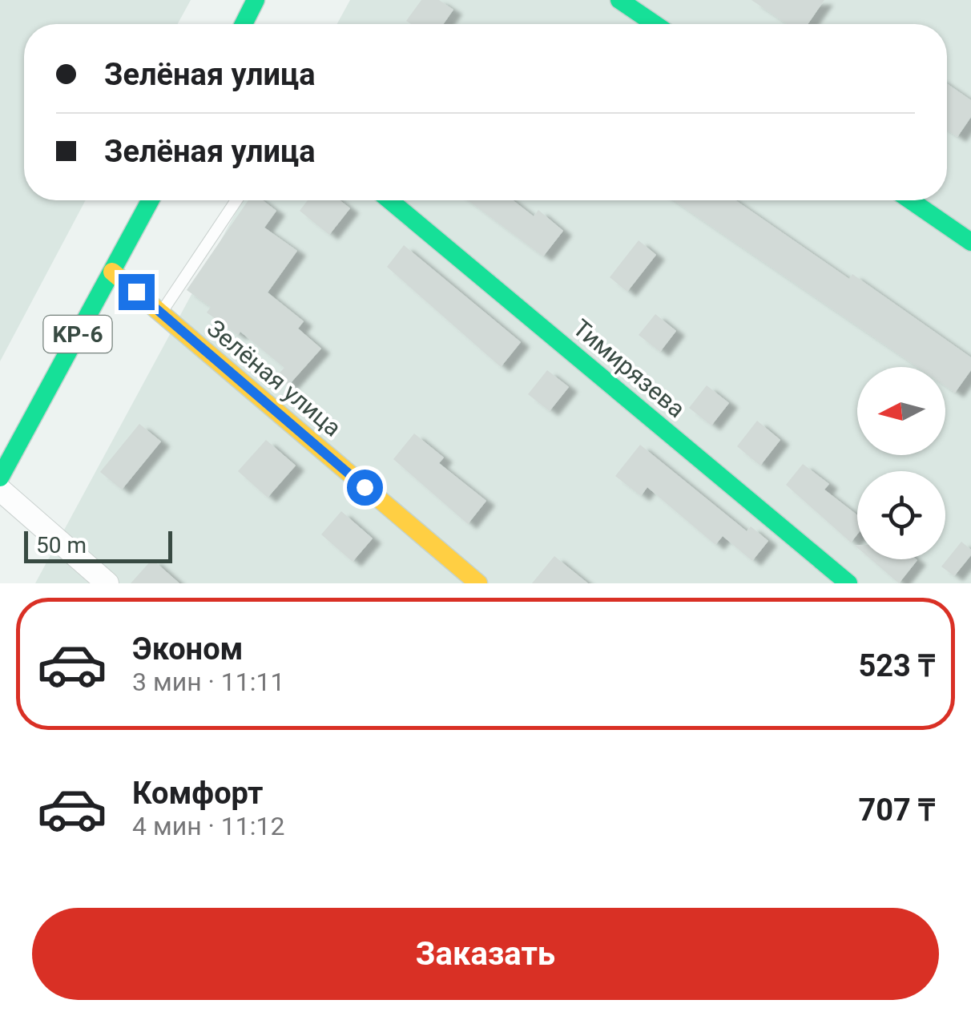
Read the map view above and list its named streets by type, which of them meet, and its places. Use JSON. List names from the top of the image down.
{
  "streets": {
    "main road": ["KP-6", "Тимирязева", "Зелёная улица"]
  },
  "crossings": [
    ["KP-6", "Зелёная улица"]
  ],
  "scale_bar": "50 m",
  "north": "left",
  "page": {
    "banner": ["Зелёная улица", "Зелёная улица"],
    "scale": "50 m",
    "list": [
      {
        "name": "Эконом",
        "note": "3 мин · 11:11",
        "value": "523 ₸"
      },
      {
        "name": "Комфорт",
        "note": "4 мин · 11:12",
        "value": "707 ₸"
      }
    ],
    "buttons": "Заказать"
  }
}
